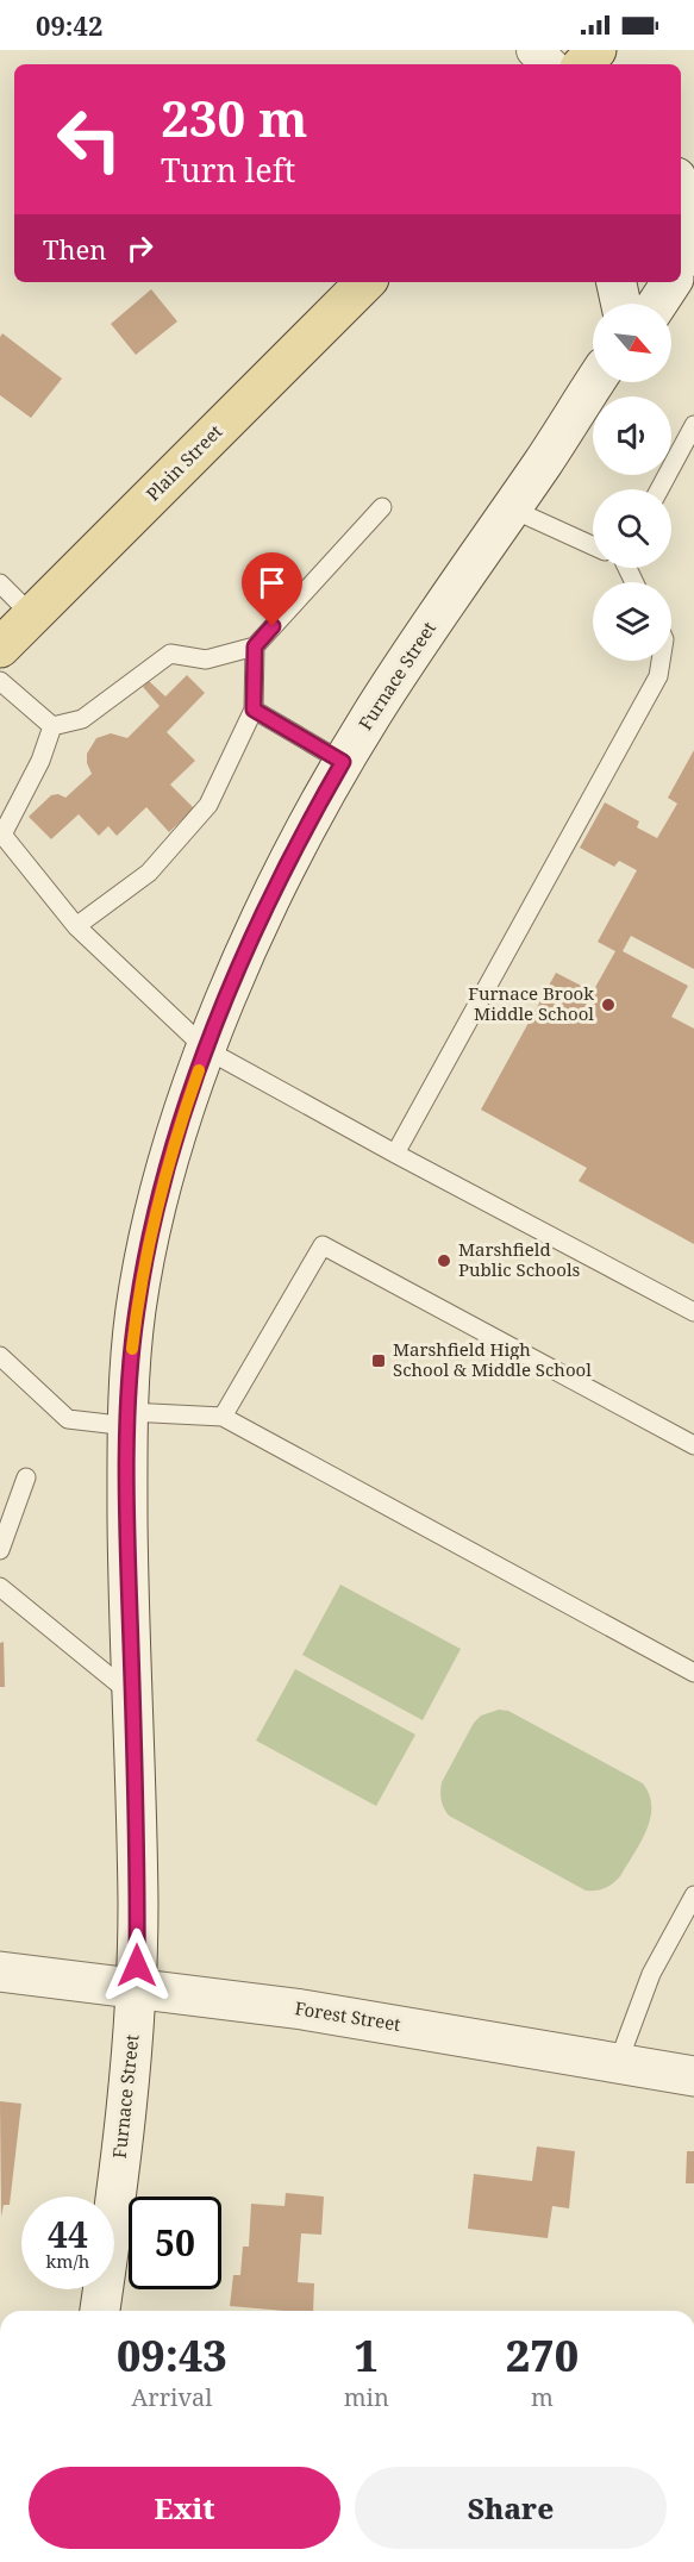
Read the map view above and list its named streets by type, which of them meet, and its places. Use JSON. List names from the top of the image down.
{
  "streets": {
    "main road": ["Plain Street", "Furnace Street", "Forest Street"]
  },
  "crossings": [
    ["Furnace Street", "Forest Street"]
  ],
  "places": {
    "other": ["Furnace Brook Middle School", "Marshfield Public Schools"],
    "transit": ["Marshfield High School & Middle School"]
  },
  "north": "bottom right",
  "page": {
    "status": "09:42",
    "turn": ["230 m", "Turn left"],
    "then": "Then",
    "speed": "44 km/h",
    "limit": "50",
    "eta": [
      "09:43",
      "Arrival",
      "1",
      "min",
      "270",
      "m"
    ],
    "buttons": ["Exit", "Share"]
  }
}
